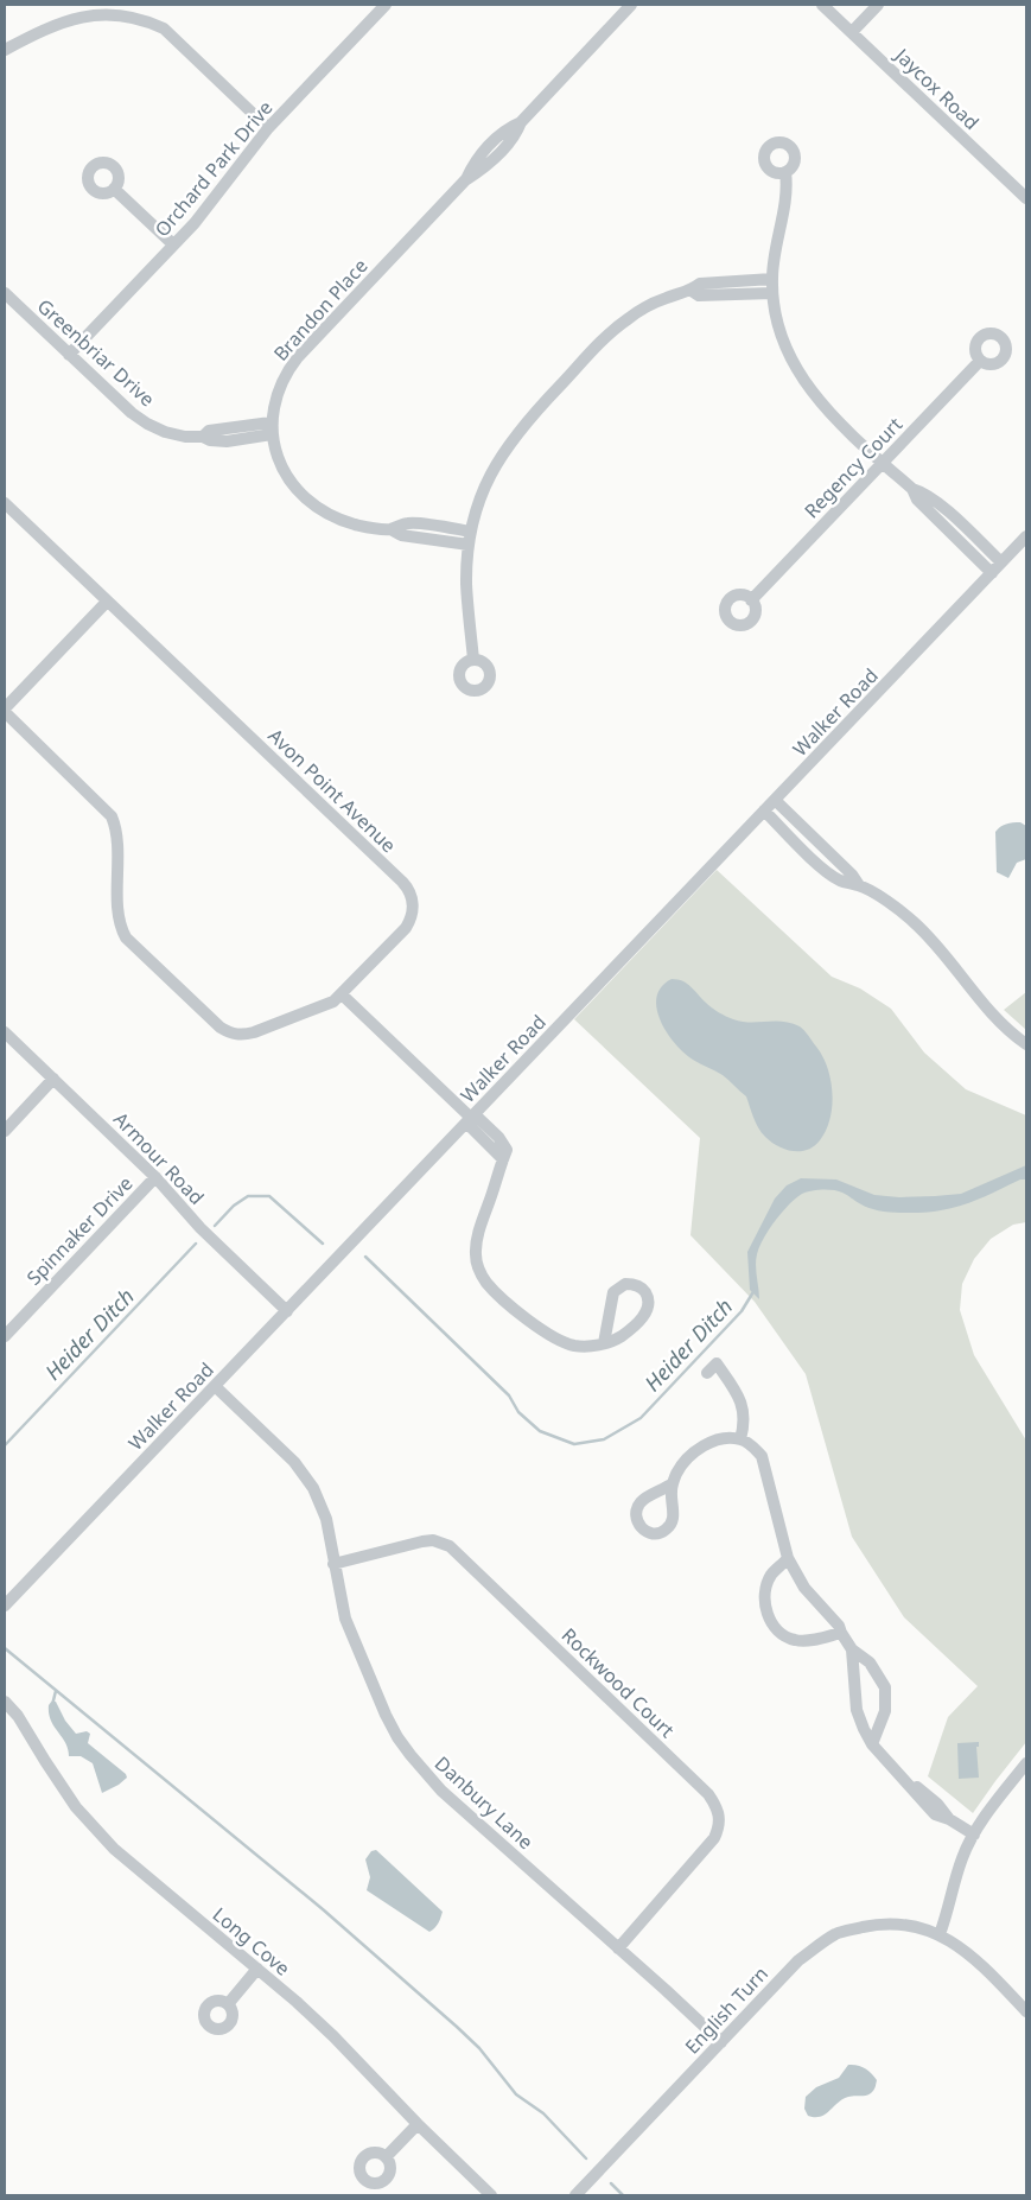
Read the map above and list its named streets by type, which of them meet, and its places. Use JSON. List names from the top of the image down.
{
  "streets": {
    "street": [
      "Jaycox Road",
      "Orchard Park Drive",
      "Brandon Place",
      "Greenbriar Drive",
      "Regency Court",
      "Walker Road",
      "Avon Point Avenue",
      "Armour Road",
      "Spinnaker Drive",
      "Rockwood Court",
      "Danbury Lane",
      "Long Cove",
      "English Turn"
    ]
  },
  "crossings": [
    ["Orchard Park Drive", "Greenbriar Drive"],
    ["Brandon Place", "Greenbriar Drive"],
    ["Walker Road", "Armour Road"],
    ["Walker Road", "Danbury Lane"],
    ["Armour Road", "Spinnaker Drive"],
    ["Rockwood Court", "Danbury Lane"],
    ["Danbury Lane", "English Turn"]
  ],
  "water": ["Heider Ditch"]
}
